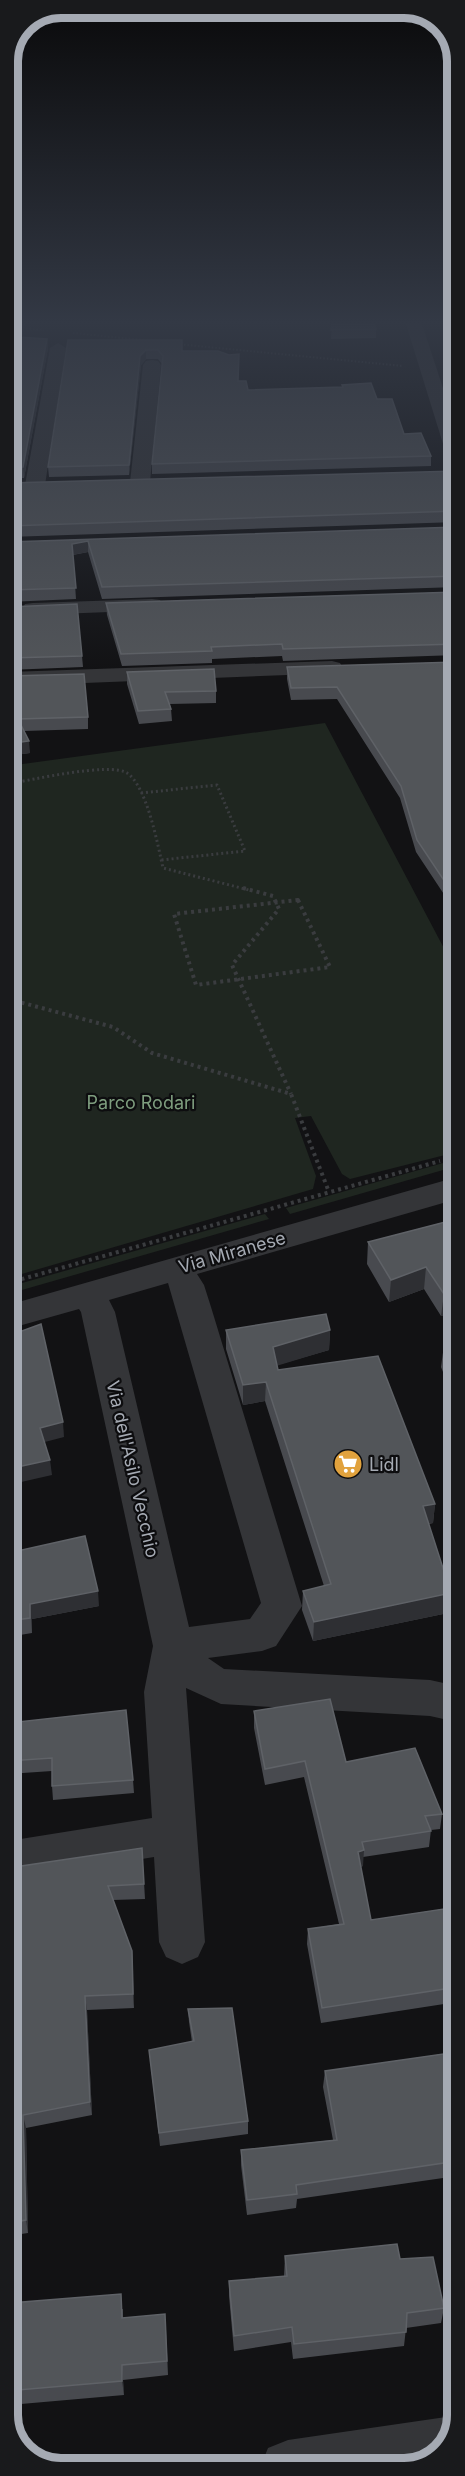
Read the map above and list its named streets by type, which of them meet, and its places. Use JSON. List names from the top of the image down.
{
  "streets": {
    "street": ["Via Miranese", "Via dell'Asilo Vecchio"]
  },
  "crossings": [
    ["Via Miranese", "Via dell'Asilo Vecchio"]
  ],
  "parks": ["Parco Rodari"],
  "places": {
    "supermarket": ["Lidl"]
  }
}
